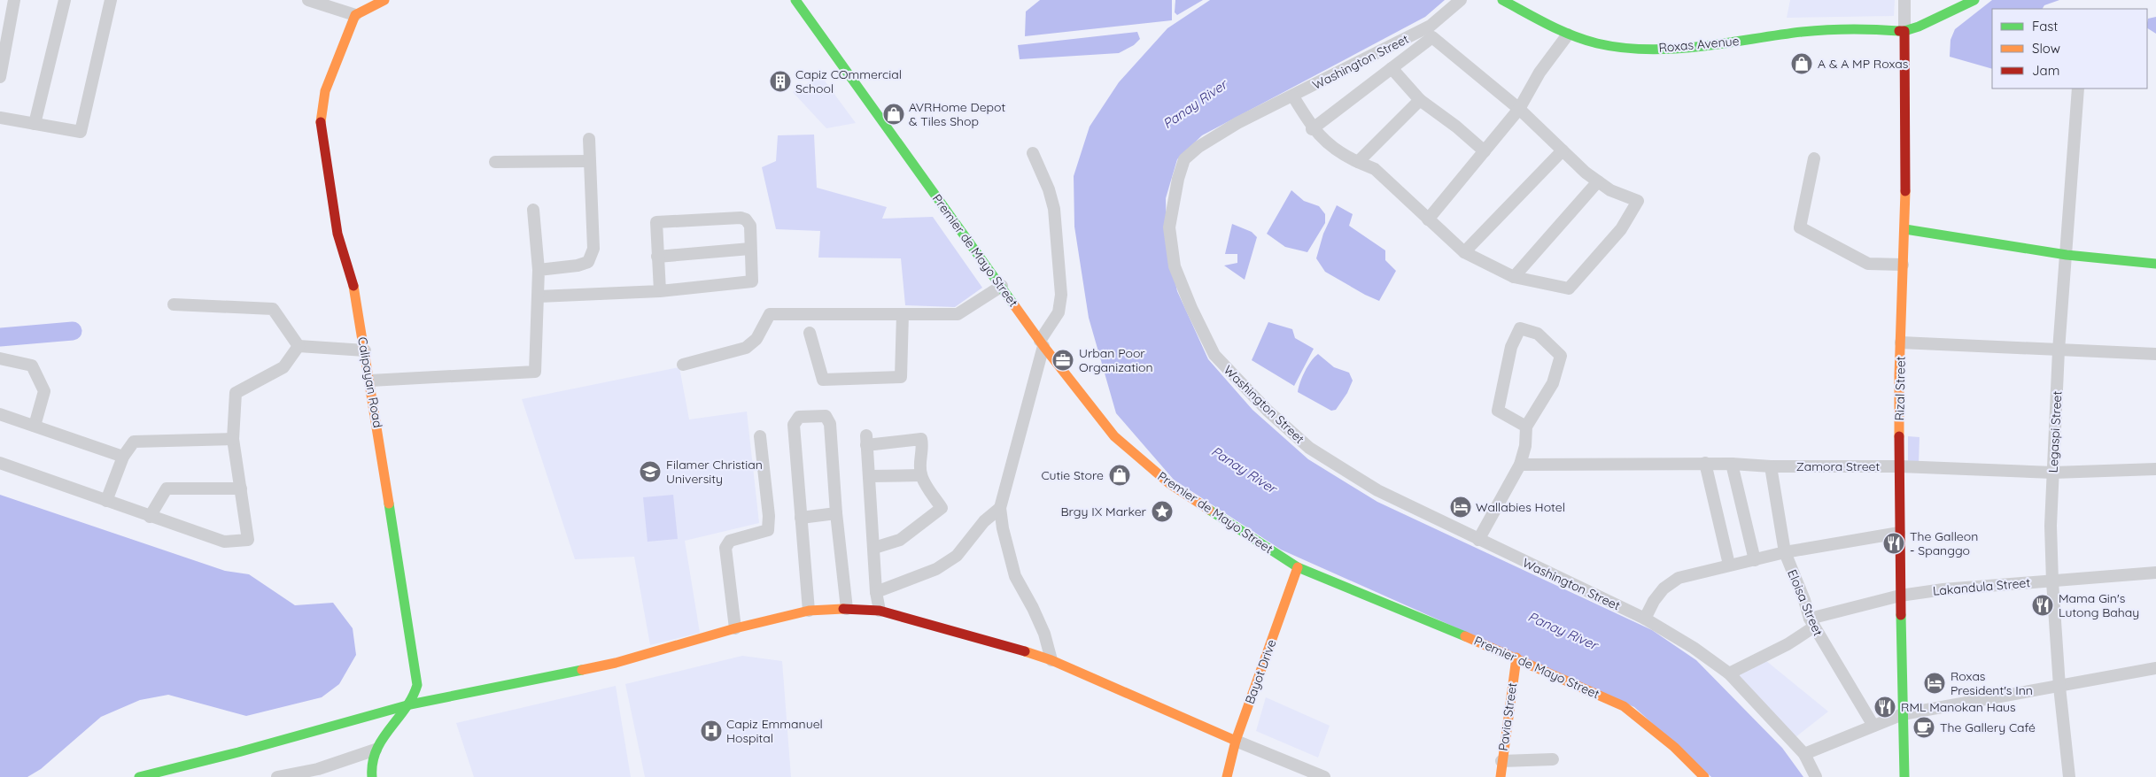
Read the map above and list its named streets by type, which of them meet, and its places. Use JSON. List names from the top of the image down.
{
  "streets": {
    "main road": [
      "Roxas Avenue",
      "Premier de Mayo Street",
      "Calipayan Road",
      "Rizal Street",
      "Bayot Drive",
      "Pavia Street"
    ],
    "street": [
      "Washington Street",
      "Legaspi Street",
      "Zamora Street",
      "Lakandula Street",
      "Eloisa Street"
    ]
  },
  "crossings": [
    ["Roxas Avenue", "Rizal Street"],
    ["Washington Street", "Lakandula Street"],
    ["Premier de Mayo Street", "Bayot Drive"],
    ["Premier de Mayo Street", "Pavia Street"],
    ["Rizal Street", "Zamora Street"],
    ["Rizal Street", "Lakandula Street"],
    ["Legaspi Street", "Zamora Street"],
    ["Legaspi Street", "Lakandula Street"],
    ["Zamora Street", "Eloisa Street"],
    ["Lakandula Street", "Eloisa Street"]
  ],
  "water": ["Panay River"],
  "places": {
    "shop": ["A & A MP Roxas", "AVRHome Depot & Tiles Shop", "Cutie Store"],
    "building": ["Capiz COmmercial School"],
    "office": ["Urban Poor Organization"],
    "school or university": ["Filamer Christian University"],
    "hotel": ["Wallabies Hotel", "Roxas President's Inn"],
    "place": ["Brgy IX Marker"],
    "restaurant": ["The Galleon - Spanggo", "Mama Gin's Lutong Bahay", "RML Manokan Haus"],
    "cafe": ["The Gallery Café"],
    "hospital": ["Capiz Emmanuel Hospital"]
  },
  "legend": ["Fast", "Slow", "Jam"]
}
